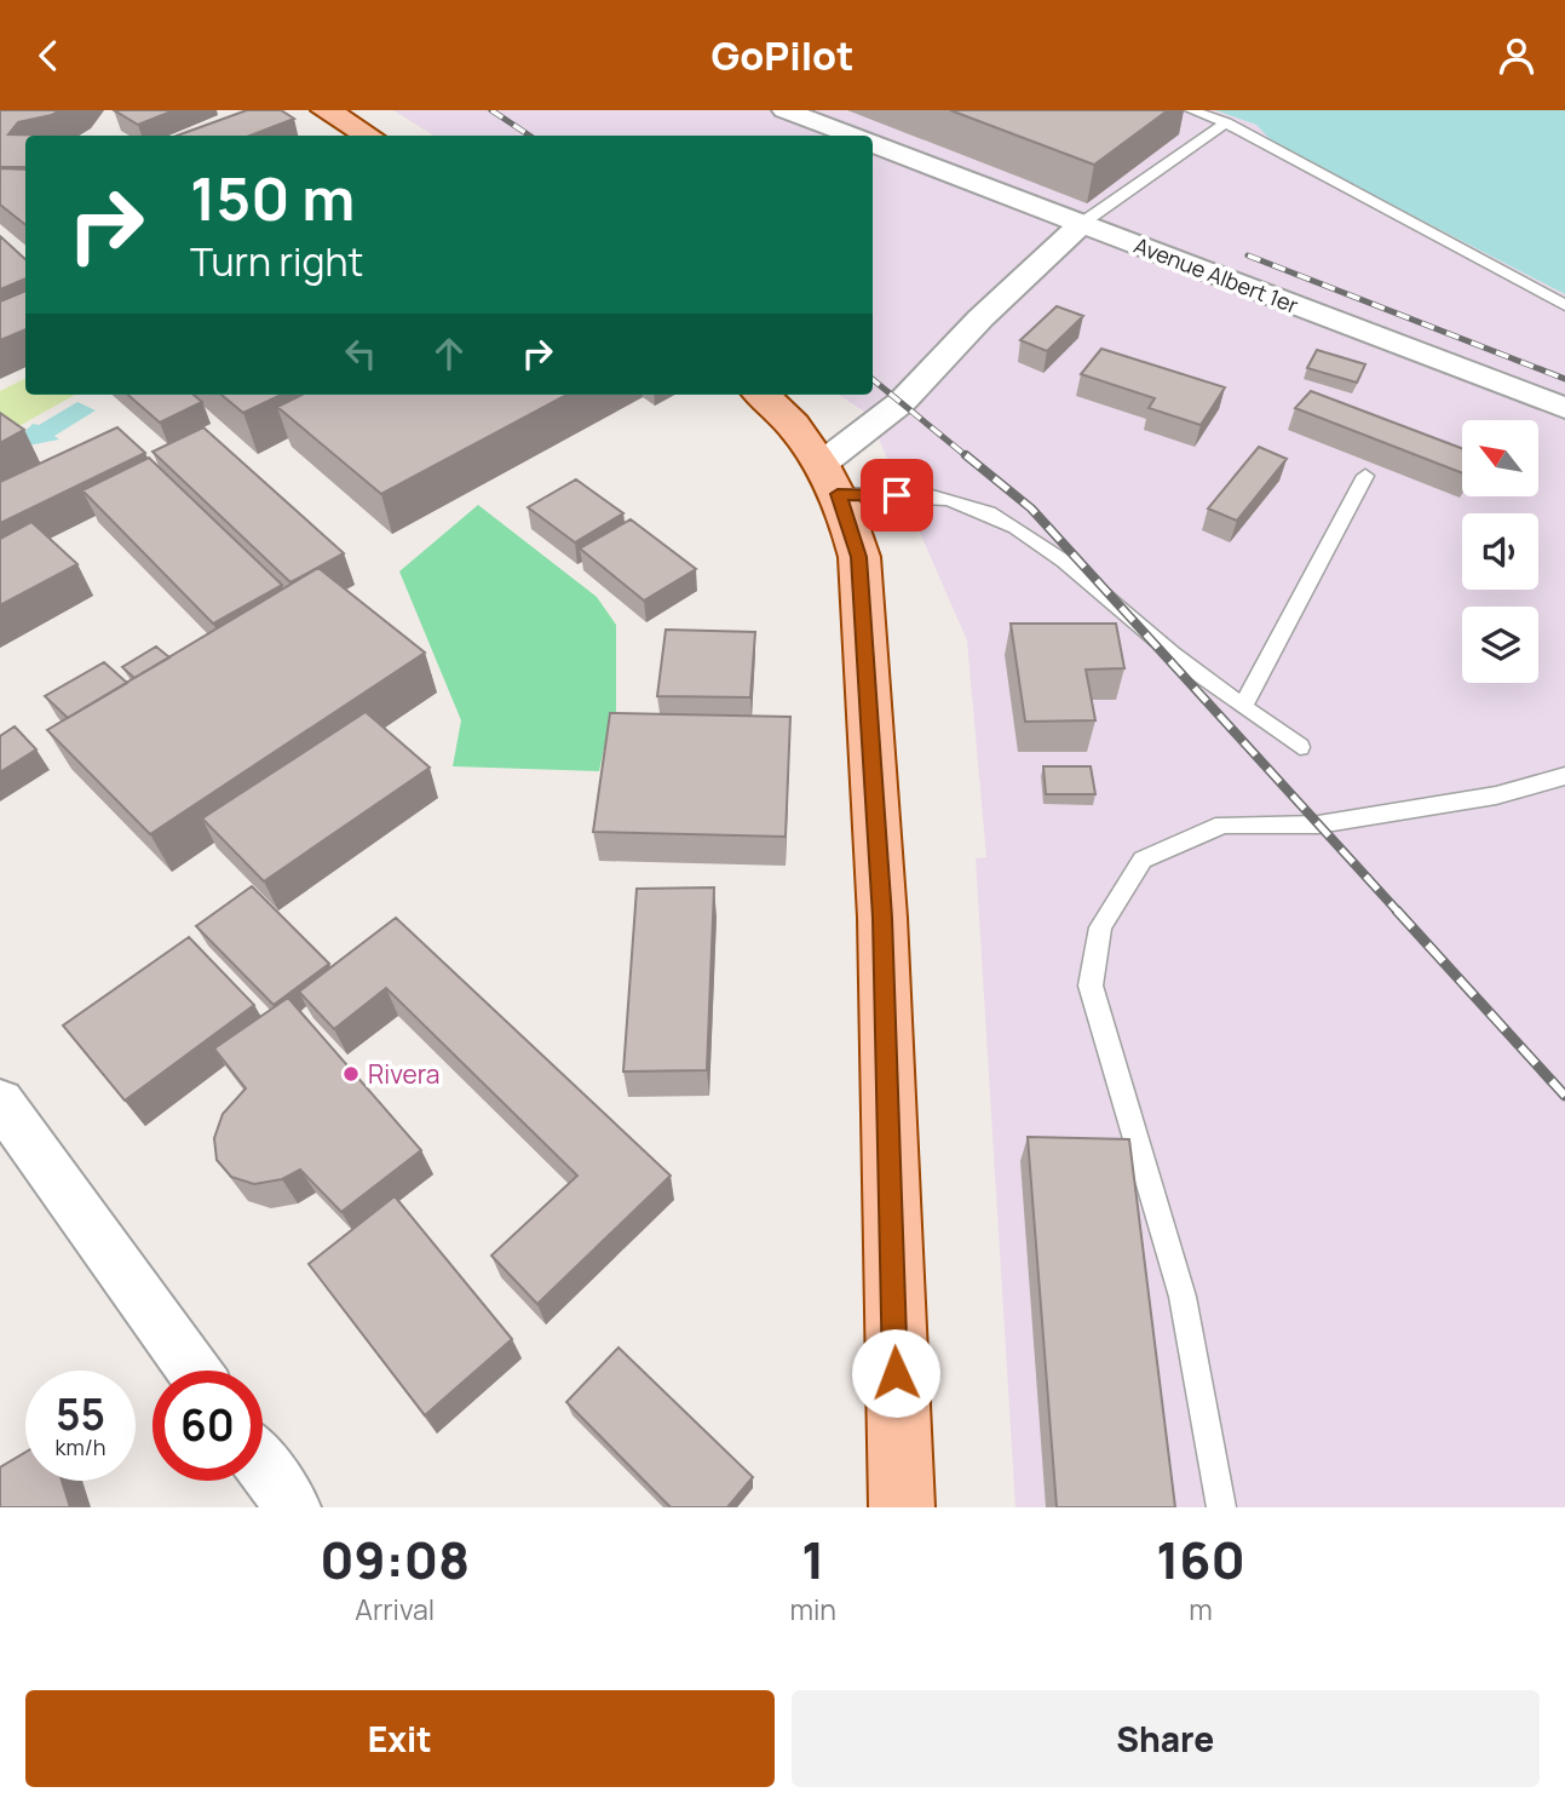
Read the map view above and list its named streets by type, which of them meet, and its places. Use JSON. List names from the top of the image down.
{
  "streets": {
    "street": ["Avenue Albert 1er"]
  },
  "places": ["Rivera"],
  "north": "top left",
  "page": {
    "header": "GoPilot",
    "turn": ["150 m", "Turn right"],
    "speed": "55 km/h",
    "limit": "60",
    "eta": [
      "09:08",
      "Arrival",
      "1",
      "min",
      "160",
      "m"
    ],
    "buttons": ["Exit", "Share"]
  }
}
